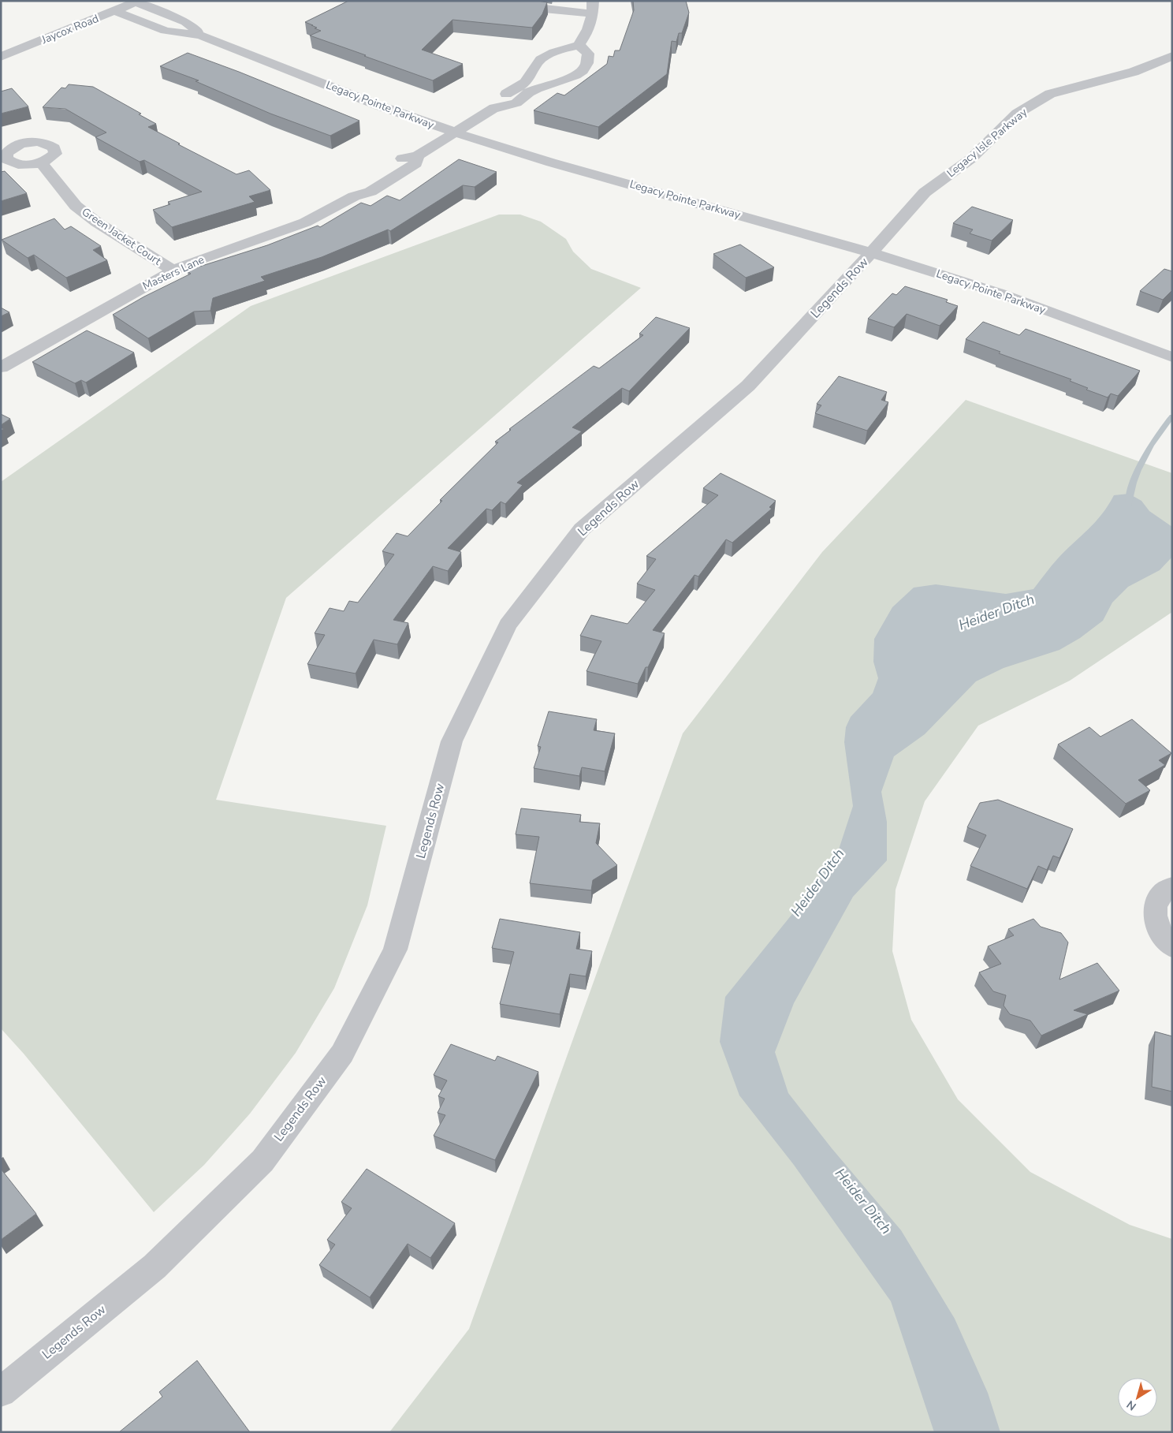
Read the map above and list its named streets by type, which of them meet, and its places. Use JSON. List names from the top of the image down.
{
  "streets": {
    "street": [
      "Jaycox Road",
      "Legacy Pointe Parkway",
      "Legacy Isle Parkway",
      "Green Jacket Court",
      "Masters Lane",
      "Legends Row"
    ]
  },
  "crossings": [
    ["Jaycox Road", "Legacy Pointe Parkway"],
    ["Legacy Pointe Parkway", "Legacy Isle Parkway"],
    ["Legacy Pointe Parkway", "Masters Lane"],
    ["Legacy Pointe Parkway", "Legends Row"],
    ["Legacy Isle Parkway", "Legends Row"],
    ["Green Jacket Court", "Masters Lane"]
  ],
  "water": ["Heider Ditch"],
  "north": "bottom left"
}
